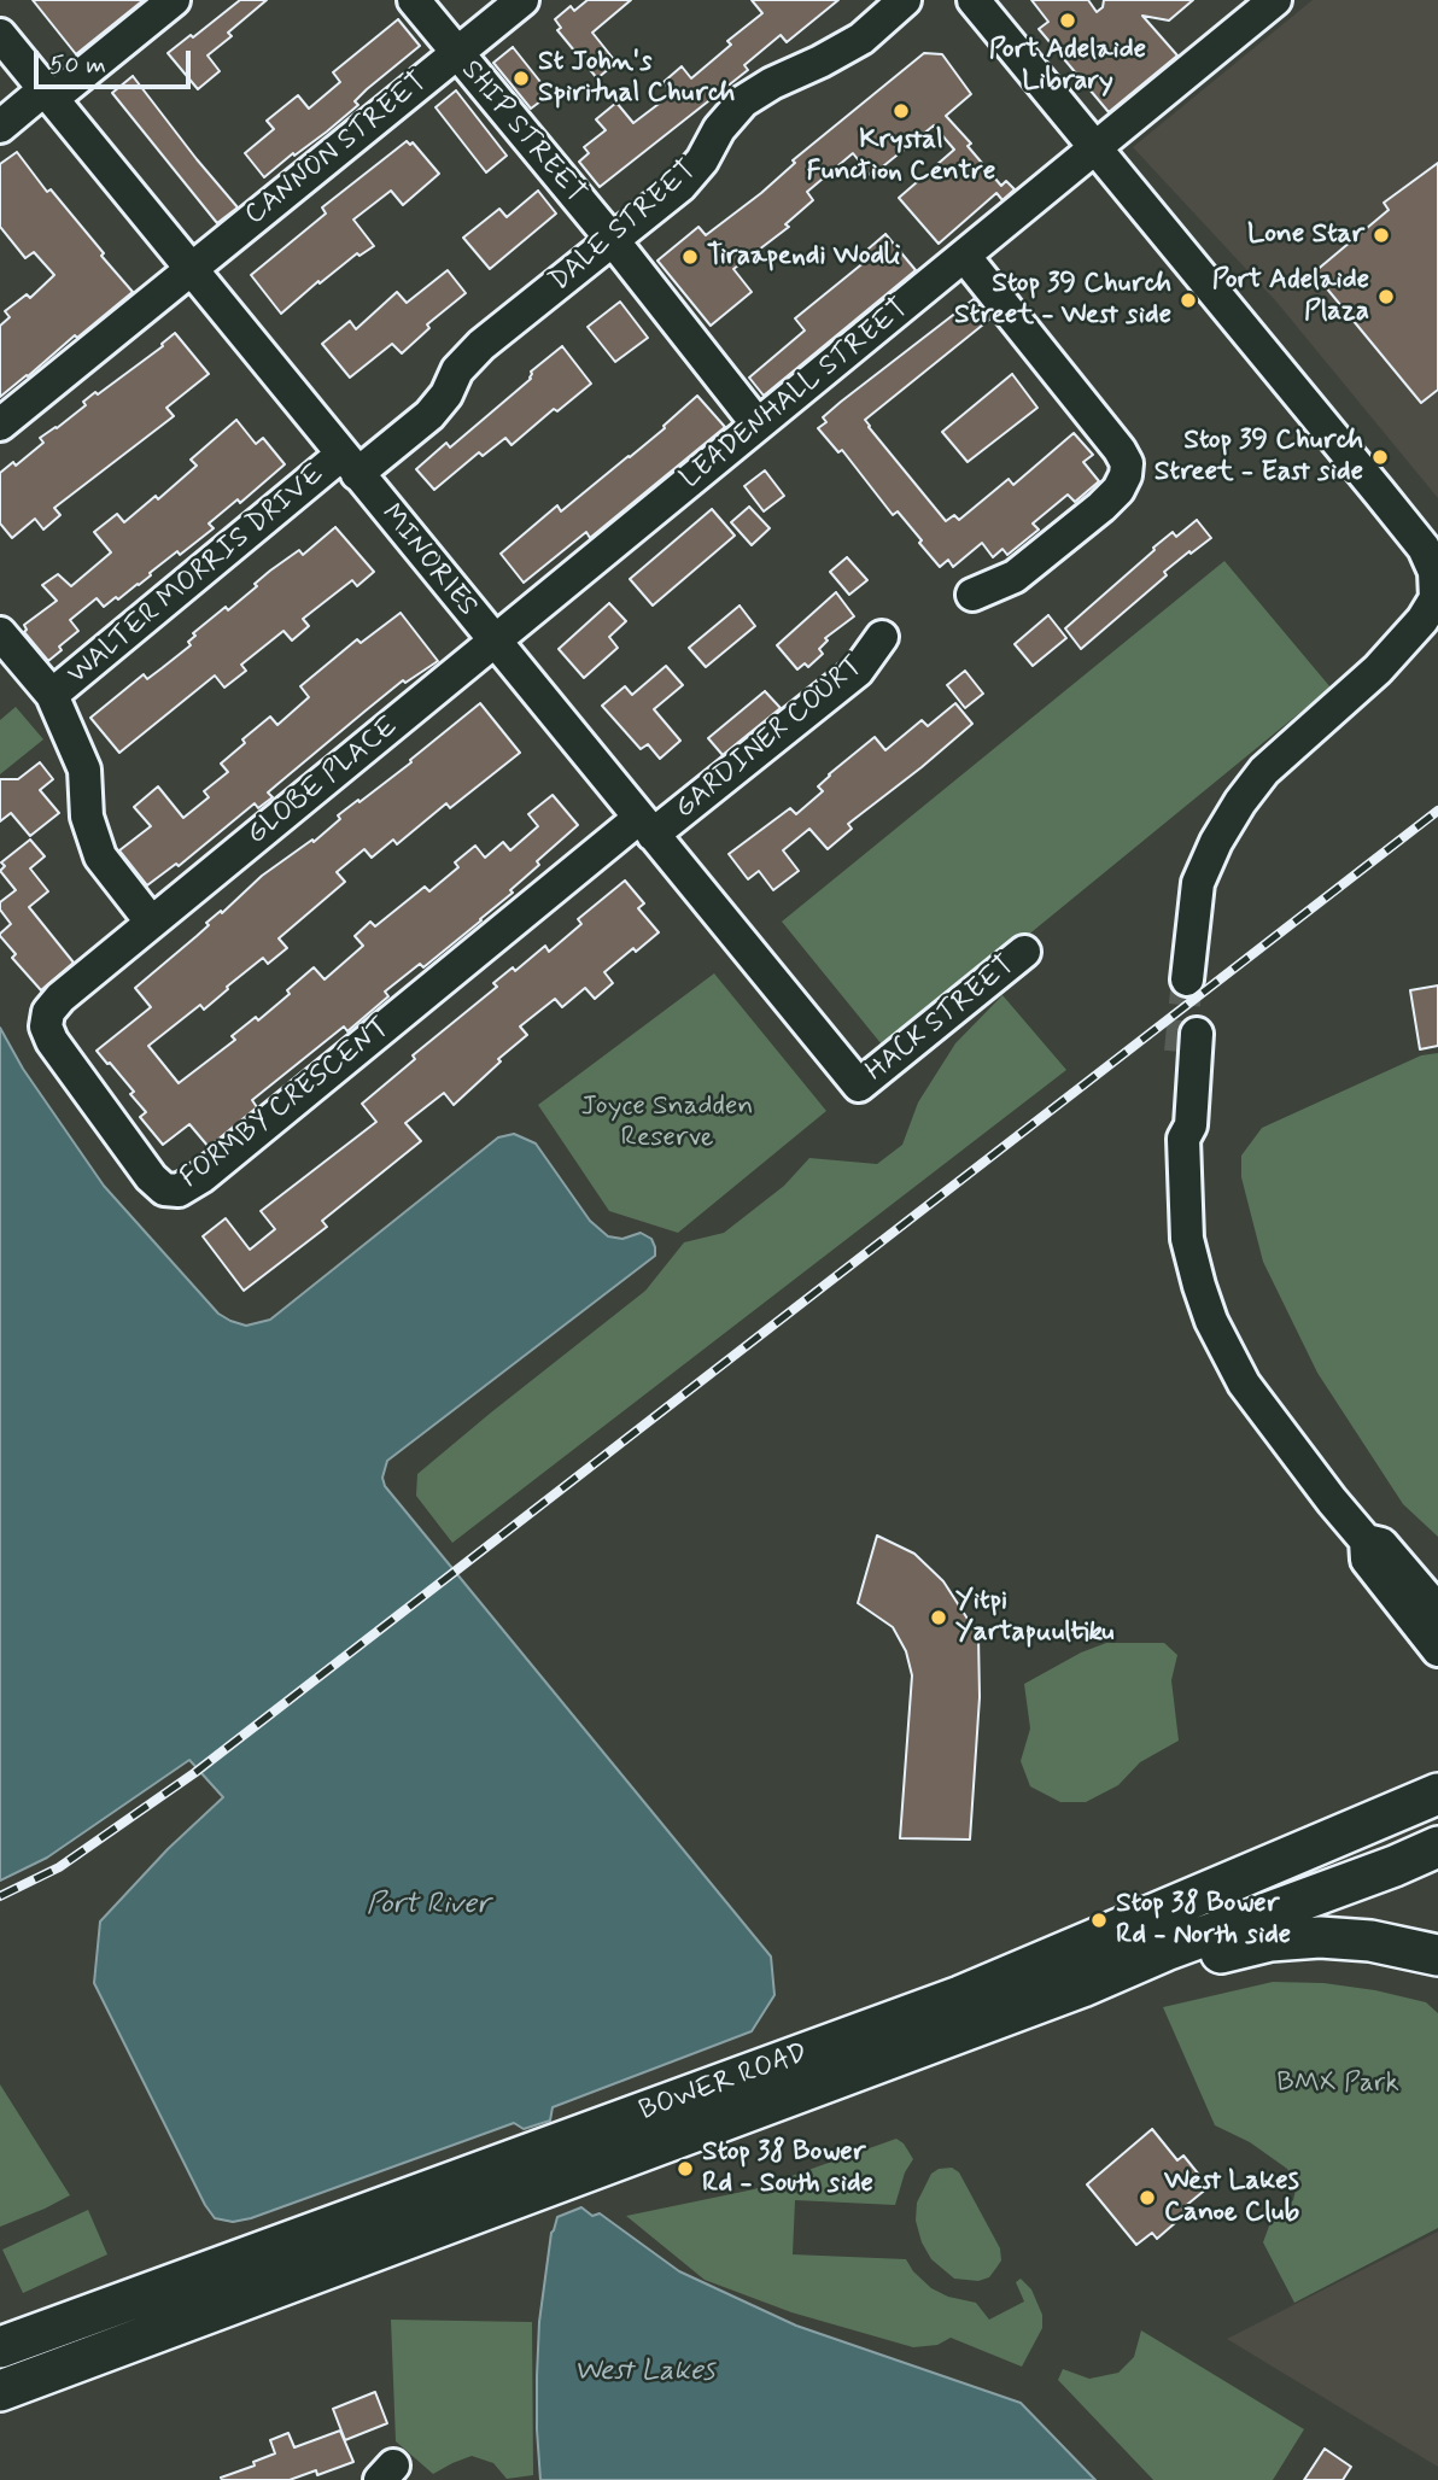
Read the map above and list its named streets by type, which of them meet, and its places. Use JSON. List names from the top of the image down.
{
  "streets": {
    "main road": ["BOWER ROAD"],
    "street": [
      "SHIP STREET",
      "CANNON STREET",
      "DALE STREET",
      "LEADENHALL STREET",
      "MINORIES",
      "WALTER MORRIS DRIVE",
      "GARDINER COURT",
      "GLOBE PLACE",
      "HACK STREET",
      "FORMBY CRESCENT"
    ]
  },
  "crossings": [
    ["SHIP STREET", "CANNON STREET"],
    ["SHIP STREET", "DALE STREET"],
    ["SHIP STREET", "LEADENHALL STREET"],
    ["CANNON STREET", "MINORIES"],
    ["DALE STREET", "MINORIES"],
    ["DALE STREET", "WALTER MORRIS DRIVE"],
    ["LEADENHALL STREET", "MINORIES"],
    ["LEADENHALL STREET", "GLOBE PLACE"],
    ["MINORIES", "WALTER MORRIS DRIVE"],
    ["MINORIES", "GARDINER COURT"],
    ["MINORIES", "GLOBE PLACE"],
    ["MINORIES", "HACK STREET"],
    ["MINORIES", "FORMBY CRESCENT"],
    ["GARDINER COURT", "FORMBY CRESCENT"],
    ["GLOBE PLACE", "FORMBY CRESCENT"]
  ],
  "water": ["Port River", "West Lakes"],
  "parks": ["Joyce Snadden Reserve", "BMX Park"],
  "places": [
    "Port Adelaide Library",
    "St John's Spiritual Church",
    "Krystal Function Centre",
    "Lone Star",
    "Tiraapendi Wodli",
    "Port Adelaide Plaza",
    "Stop 39 Church Street - West side",
    "Stop 39 Church Street - East side",
    "Yitpi Yartapuultiku",
    "Stop 38 Bower Rd - North side",
    "Stop 38 Bower Rd - South side",
    "West Lakes Canoe Club"
  ],
  "scale_bar": "50 m"
}
